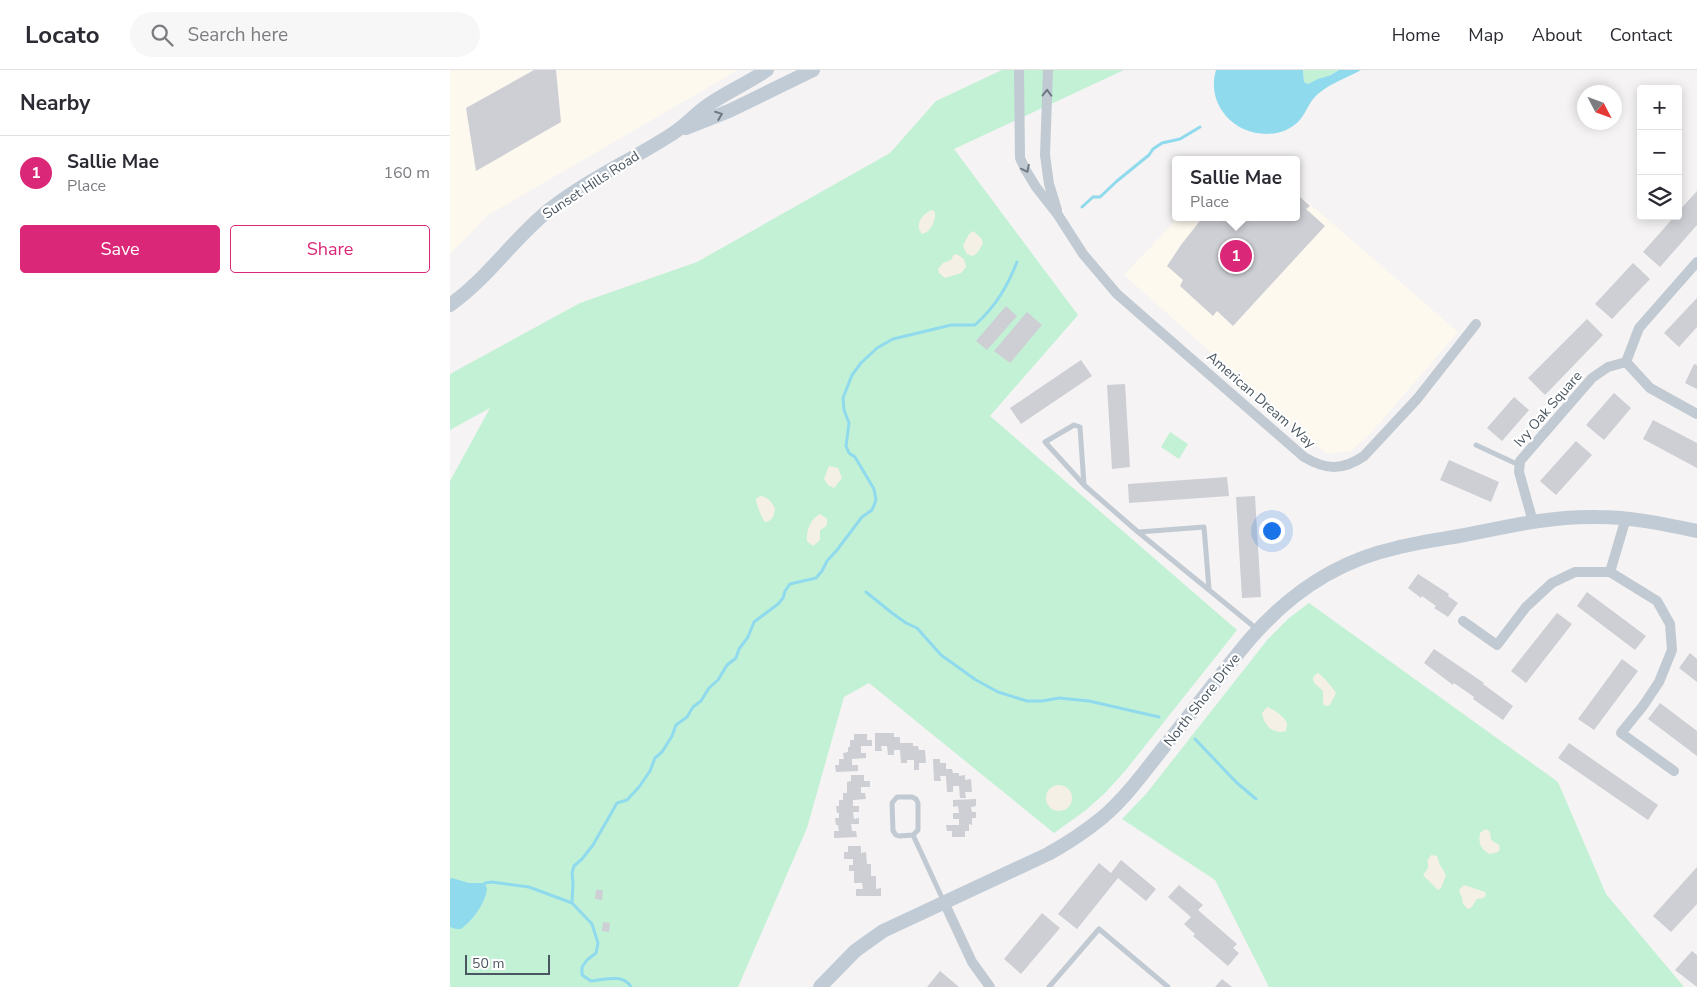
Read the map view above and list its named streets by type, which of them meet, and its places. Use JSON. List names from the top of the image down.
{
  "streets": {
    "street": [
      "Sunset Hills Road",
      "American Dream Way",
      "Ivy Oak Square",
      "North Shore Drive"
    ]
  },
  "crossings": [
    ["Ivy Oak Square", "North Shore Drive"]
  ],
  "scale_bar": "50 m",
  "north": "bottom right",
  "page": {
    "header": "Locato",
    "search": "Search here",
    "nav": [
      "Home",
      "Map",
      "About",
      "Contact"
    ],
    "heading": "Nearby",
    "map_buttons": ["+", "−"],
    "list": [
      {
        "mark": "1",
        "name": "Sallie Mae",
        "note": "Place",
        "value": "160 m"
      }
    ],
    "popup": ["Sallie Mae", "Place"],
    "buttons": ["Save", "Share"],
    "pins": "1",
    "scale": "50 m"
  }
}
